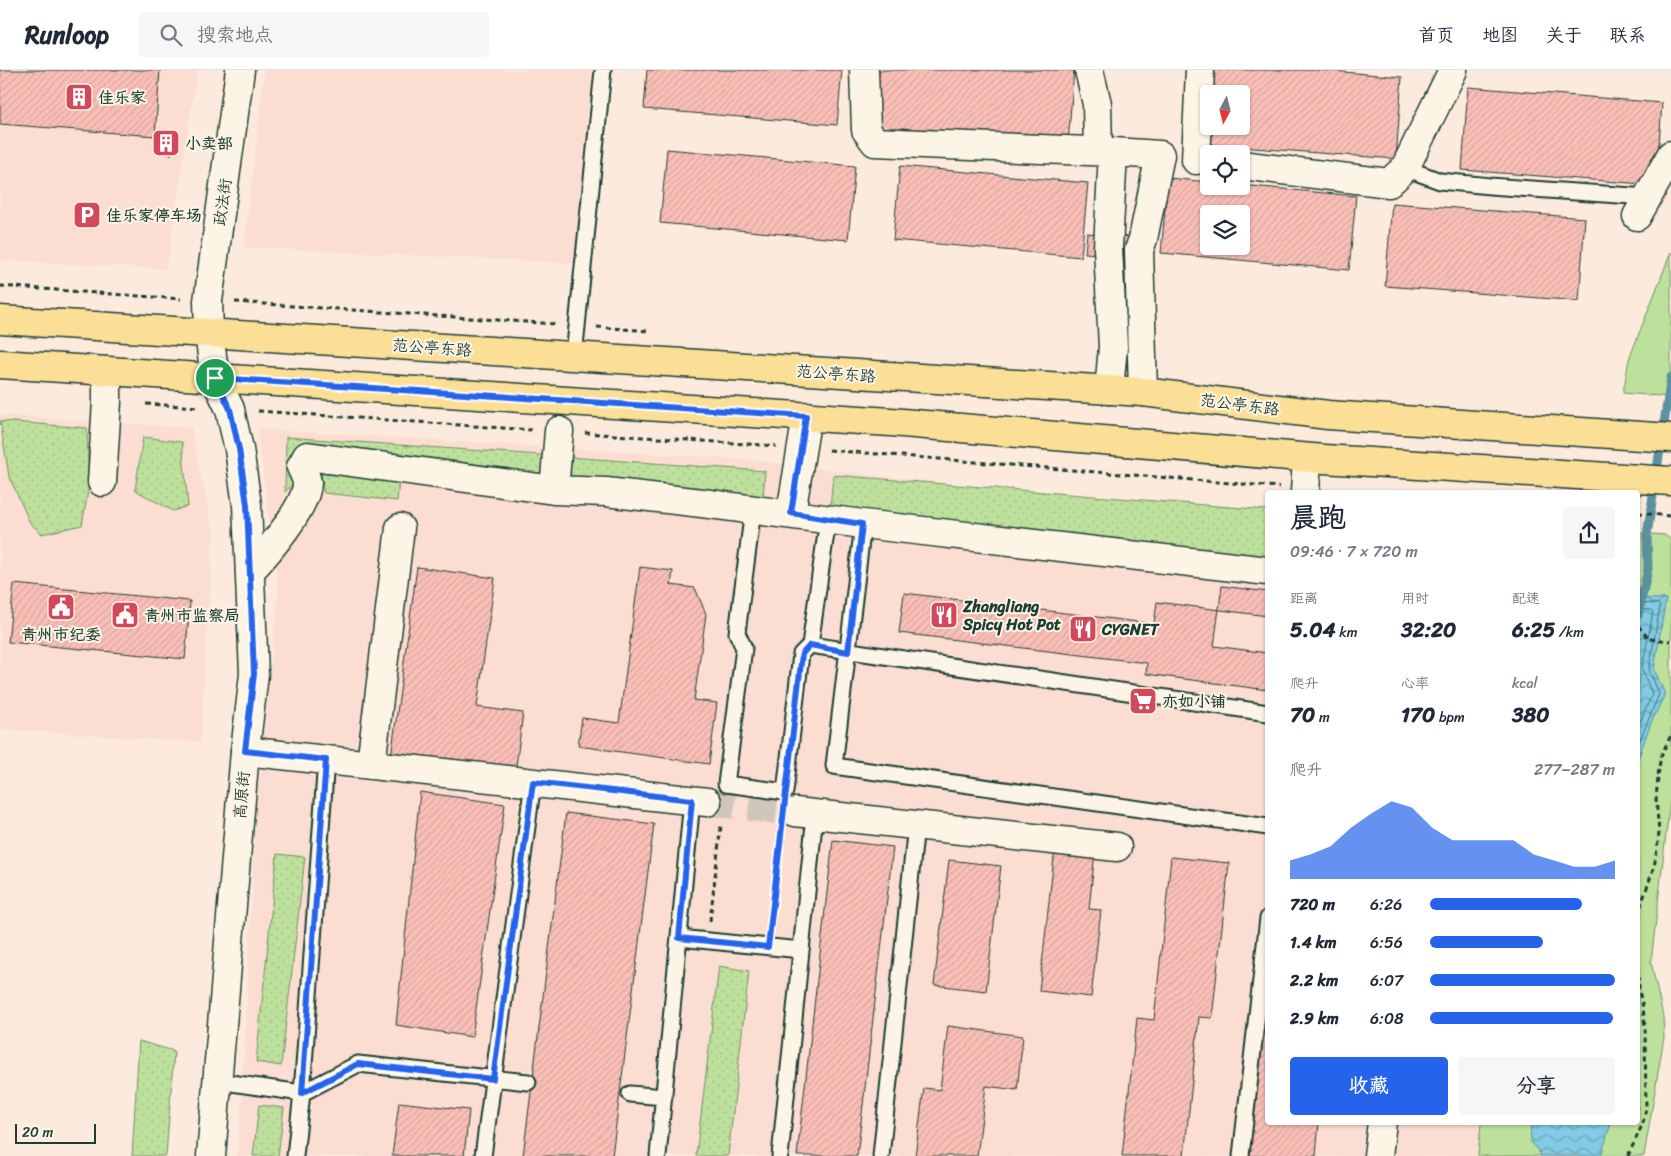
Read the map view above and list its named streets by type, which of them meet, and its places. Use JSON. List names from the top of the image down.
{
  "streets": {
    "main road": ["范公亭东路"],
    "street": ["政法街", "高原街"]
  },
  "crossings": [
    ["政法街", "范公亭东路"],
    ["政法街", "高原街"]
  ],
  "places": {
    "building": ["佳乐家", "小卖部"],
    "parking": ["佳乐家停车场"],
    "public building": ["青州市纪委", "青州市监察局"],
    "restaurant": ["Zhangliang Spicy Hot Pot", "CYGNET"],
    "supermarket": ["亦如小铺"]
  },
  "scale_bar": "20 m",
  "north": "bottom",
  "page": {
    "header": "Runloop",
    "search": "搜索地点",
    "nav": [
      "首页",
      "地图",
      "关于",
      "联系"
    ],
    "heading": ["晨跑", "09:46 · 7 × 720 m"],
    "stats": [
      ["距离", "5.04 km"],
      ["用时", "32:20"],
      ["配速", "6:25 /km"],
      ["爬升", "70 m"],
      ["心率", "170 bpm"],
      ["kcal", "380"]
    ],
    "chart": ["爬升", "277–287 m"],
    "list": [
      {
        "name": "720 m",
        "note": "6:26"
      },
      {
        "name": "1.4 km",
        "note": "6:56"
      },
      {
        "name": "2.2 km",
        "note": "6:07"
      },
      {
        "name": "2.9 km",
        "note": "6:08"
      }
    ],
    "buttons": ["收藏", "分享"],
    "scale": "20 m"
  }
}
